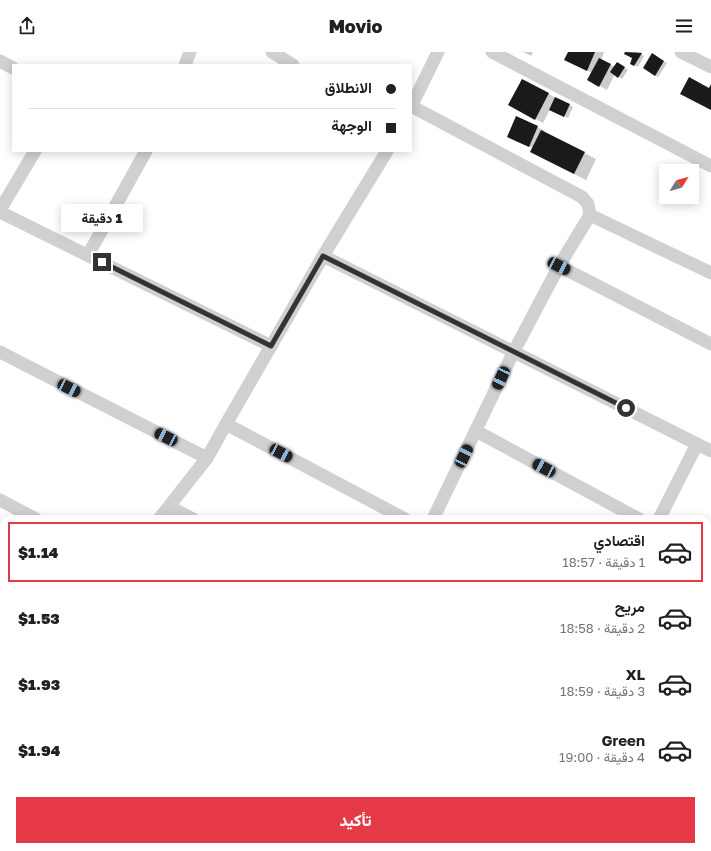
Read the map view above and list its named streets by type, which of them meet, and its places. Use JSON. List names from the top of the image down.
{
  "north": "top right",
  "page": {
    "header": "Movio",
    "banner": ["الانطلاق", "الوجهة"],
    "bubble": "1 دقيقة",
    "list": [
      {
        "name": "اقتصادي",
        "note": "1 دقيقة · 18:57",
        "value": "$1.14"
      },
      {
        "name": "مريح",
        "note": "2 دقيقة · 18:58",
        "value": "$1.53"
      },
      {
        "name": "XL",
        "note": "3 دقيقة · 18:59",
        "value": "$1.93"
      },
      {
        "name": "Green",
        "note": "4 دقيقة · 19:00",
        "value": "$1.94"
      }
    ],
    "buttons": "تأكيد"
  }
}
